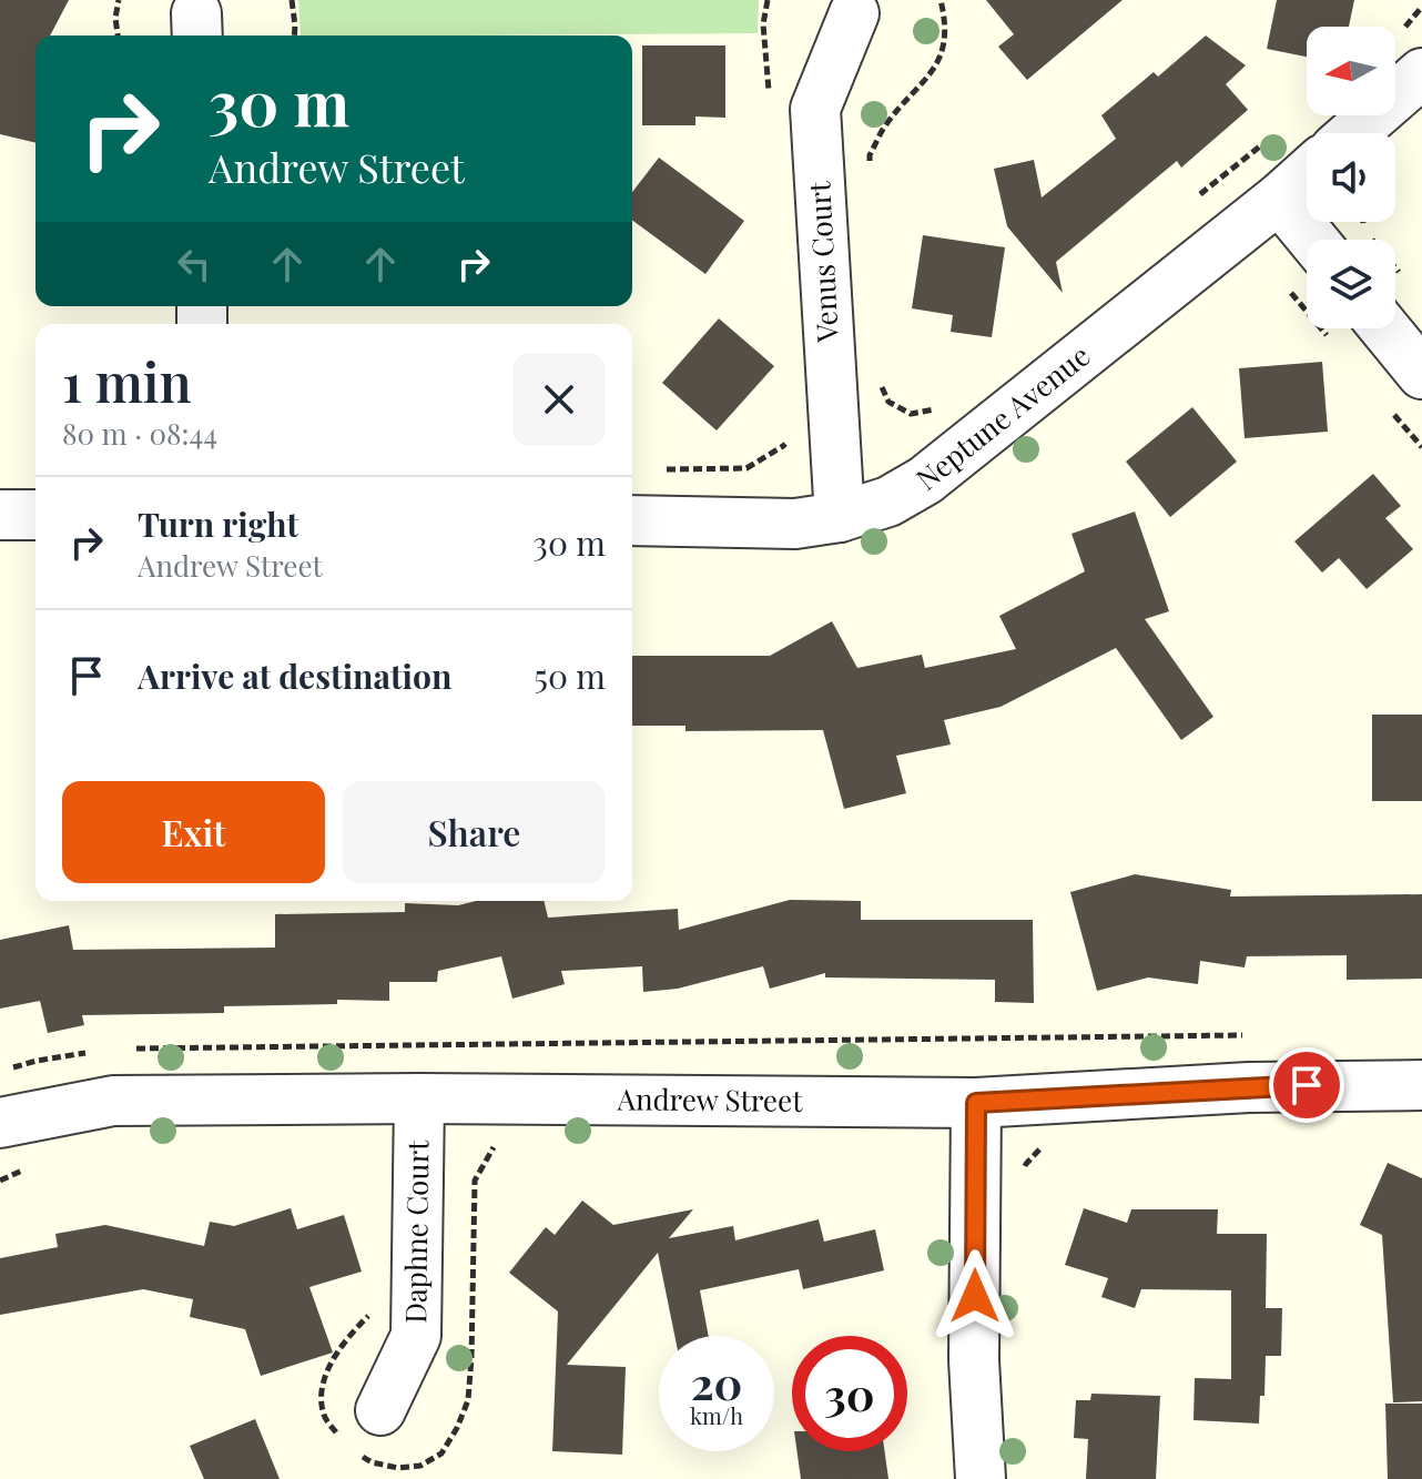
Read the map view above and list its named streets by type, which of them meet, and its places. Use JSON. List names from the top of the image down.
{
  "streets": {
    "street": [
      "Venus Court",
      "Neptune Avenue",
      "Andrew Street",
      "Daphne Court"
    ]
  },
  "crossings": [
    ["Venus Court", "Neptune Avenue"],
    ["Andrew Street", "Daphne Court"]
  ],
  "north": "left",
  "page": {
    "turn": ["30 m", "Andrew Street"],
    "heading": ["1 min", "80 m · 08:44"],
    "list": [
      {
        "name": "Turn right",
        "note": "Andrew Street",
        "value": "30 m"
      },
      {
        "name": "Arrive at destination",
        "value": "50 m"
      }
    ],
    "buttons": ["Exit", "Share"],
    "speed": "20 km/h",
    "limit": "30"
  }
}
